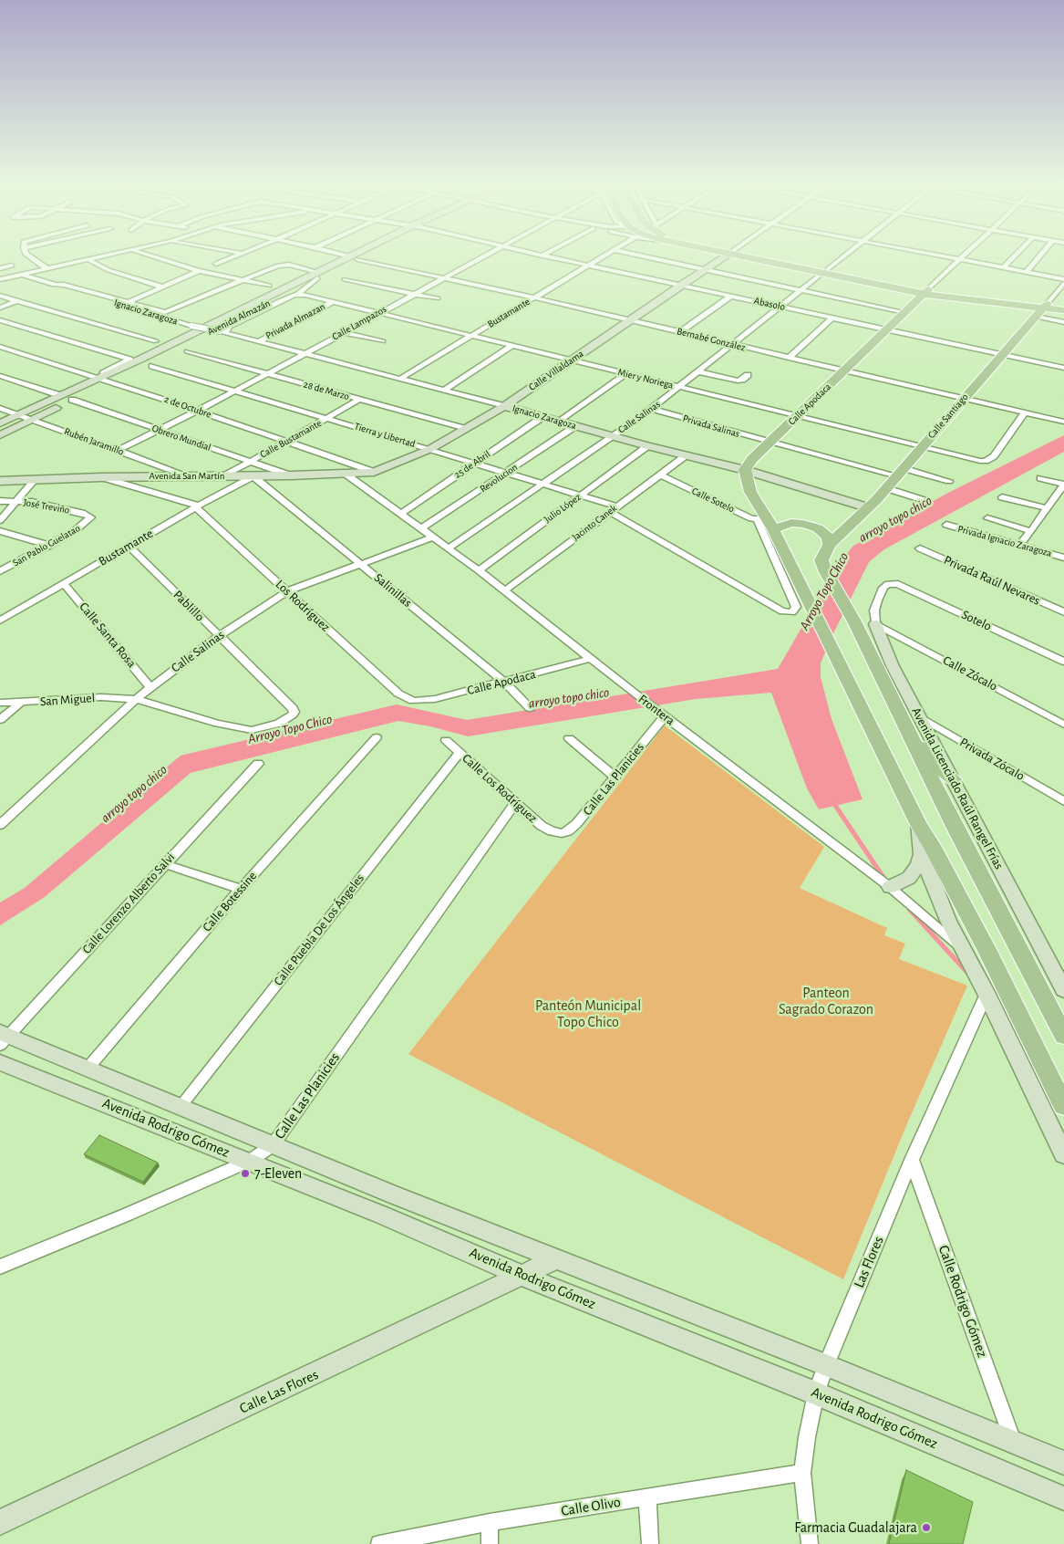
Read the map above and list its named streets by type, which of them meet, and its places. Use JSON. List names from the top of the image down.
{
  "streets": {
    "main road": [
      "Ignacio Zaragoza",
      "Avenida Almazán",
      "Calle Villaldama",
      "Calle Apodaca",
      "Calle Santiago",
      "Avenida San Martín",
      "Avenida Licenciado Raúl Rangel Frías",
      "Avenida Rodrigo Gómez"
    ],
    "street": [
      "Abasolo",
      "Bustamante",
      "Privada Almazan",
      "Calle Lampazos",
      "Bernabé González",
      "Mier y Noriega",
      "28 de Marzo",
      "2 de Octubre",
      "Calle Salinas",
      "Privada Salinas",
      "Tierra y Libertad",
      "Obrero Mundial",
      "Calle Bustamante",
      "Rubén Jaramillo",
      "25 de Abril",
      "Revolucion",
      "Calle Sotelo",
      "José Treviño",
      "Julio López",
      "Jacinto Canek",
      "Privada Ignacio Zaragoza",
      "San Pablo Guelatao",
      "Privada Raúl Nevares",
      "Salinillas",
      "Pablillo",
      "Los Rodríguez",
      "Sotelo",
      "Calle Santa Rosa",
      "Calle Zócalo",
      "San Miguel",
      "Frontera",
      "Privada Zócalo",
      "Calle Las Planicies",
      "Calle Los Rodríguez",
      "Calle Botessine",
      "Calle Lorenzo Alberto Salvi",
      "Calle Puebla De Los Ángeles",
      "Las Flores",
      "Calle Rodrigo Gómez",
      "Calle Las Flores",
      "Calle Olivo"
    ]
  },
  "crossings": [
    ["Abasolo", "Bustamante"],
    ["Abasolo", "Calle Villaldama"],
    ["Abasolo", "Calle Apodaca"],
    ["Abasolo", "Calle Santiago"],
    ["Abasolo", "Calle Salinas"],
    ["Ignacio Zaragoza", "Bustamante"],
    ["Ignacio Zaragoza", "Privada Almazan"],
    ["Ignacio Zaragoza", "Calle Lampazos"],
    ["Ignacio Zaragoza", "Calle Villaldama"],
    ["Ignacio Zaragoza", "Calle Apodaca"],
    ["Ignacio Zaragoza", "Calle Santiago"],
    ["Ignacio Zaragoza", "Calle Salinas"],
    ["Ignacio Zaragoza", "25 de Abril"],
    ["Ignacio Zaragoza", "Revolucion"],
    ["Ignacio Zaragoza", "Julio López"],
    ["Ignacio Zaragoza", "Jacinto Canek"],
    ["Bustamante", "Bernabé González"],
    ["Bustamante", "Mier y Noriega"],
    ["Bustamante", "Avenida San Martín"],
    ["Bustamante", "Salinillas"],
    ["Bustamante", "Pablillo"],
    ["Bustamante", "Los Rodríguez"],
    ["Bustamante", "Calle Santa Rosa"],
    ["Avenida Almazán", "Bernabé González"],
    ["Avenida Almazán", "2 de Octubre"],
    ["Avenida Almazán", "Obrero Mundial"],
    ["Avenida Almazán", "Rubén Jaramillo"],
    ["Privada Almazan", "Mier y Noriega"],
    ["Calle Lampazos", "Bernabé González"],
    ["Calle Lampazos", "Mier y Noriega"],
    ["Calle Lampazos", "28 de Marzo"],
    ["Calle Lampazos", "2 de Octubre"],
    ["Calle Lampazos", "Tierra y Libertad"],
    ["Calle Lampazos", "Obrero Mundial"],
    ["Calle Lampazos", "Rubén Jaramillo"],
    ["Bernabé González", "Calle Villaldama"],
    ["Bernabé González", "Mier y Noriega"],
    ["Bernabé González", "Calle Apodaca"],
    ["Bernabé González", "Calle Santiago"],
    ["Bernabé González", "Calle Salinas"],
    ["Calle Villaldama", "Mier y Noriega"],
    ["Calle Villaldama", "28 de Marzo"],
    ["Calle Villaldama", "2 de Octubre"],
    ["Calle Villaldama", "Tierra y Libertad"],
    ["Calle Villaldama", "Avenida San Martín"],
    ["Mier y Noriega", "Calle Apodaca"],
    ["Mier y Noriega", "Calle Santiago"],
    ["Mier y Noriega", "Calle Salinas"],
    ["28 de Marzo", "Calle Bustamante"],
    ["Calle Apodaca", "Privada Salinas"],
    ["Calle Apodaca", "Salinillas"],
    ["Calle Apodaca", "Los Rodríguez"],
    ["Calle Apodaca", "Frontera"],
    ["2 de Octubre", "Calle Bustamante"],
    ["2 de Octubre", "Avenida San Martín"],
    ["Calle Salinas", "Privada Salinas"],
    ["Calle Salinas", "Tierra y Libertad"],
    ["Calle Salinas", "Salinillas"],
    ["Calle Salinas", "Pablillo"],
    ["Calle Salinas", "Los Rodríguez"],
    ["Calle Salinas", "Calle Santa Rosa"],
    ["Calle Salinas", "San Miguel"],
    ["Calle Salinas", "Frontera"],
    ["Tierra y Libertad", "Calle Bustamante"],
    ["Tierra y Libertad", "25 de Abril"],
    ["Tierra y Libertad", "Revolucion"],
    ["Tierra y Libertad", "Julio López"],
    ["Tierra y Libertad", "Jacinto Canek"],
    ["Obrero Mundial", "Calle Bustamante"],
    ["Obrero Mundial", "Avenida San Martín"],
    ["Calle Bustamante", "Avenida San Martín"],
    ["Rubén Jaramillo", "Avenida San Martín"],
    ["25 de Abril", "Frontera"],
    ["Avenida San Martín", "Salinillas"],
    ["Avenida San Martín", "Frontera"],
    ["Revolucion", "Frontera"],
    ["Calle Sotelo", "Jacinto Canek"],
    ["José Treviño", "San Pablo Guelatao"],
    ["Julio López", "Frontera"],
    ["Jacinto Canek", "Frontera"],
    ["Pablillo", "San Miguel"],
    ["Sotelo", "Avenida Licenciado Raúl Rangel Frías"],
    ["Calle Zócalo", "Avenida Licenciado Raúl Rangel Frías"],
    ["Frontera", "Calle Las Planicies"],
    ["Privada Zócalo", "Avenida Licenciado Raúl Rangel Frías"],
    ["Calle Las Planicies", "Calle Los Rodríguez"],
    ["Calle Las Planicies", "Avenida Rodrigo Gómez"],
    ["Calle Los Rodríguez", "Calle Puebla De Los Ángeles"],
    ["Calle Botessine", "Avenida Rodrigo Gómez"],
    ["Calle Lorenzo Alberto Salvi", "Avenida Rodrigo Gómez"],
    ["Calle Puebla De Los Ángeles", "Avenida Rodrigo Gómez"],
    ["Avenida Rodrigo Gómez", "Las Flores"],
    ["Avenida Rodrigo Gómez", "Calle Rodrigo Gómez"],
    ["Avenida Rodrigo Gómez", "Calle Las Flores"],
    ["Las Flores", "Calle Rodrigo Gómez"],
    ["Las Flores", "Calle Olivo"]
  ],
  "water": ["arroyo topo chico", "Arroyo Topo Chico"],
  "parks": ["Panteon Sagrado Corazon", "Panteón Municipal Topo Chico"],
  "places": ["7-Eleven", "Farmacia Guadalajara"]
}
